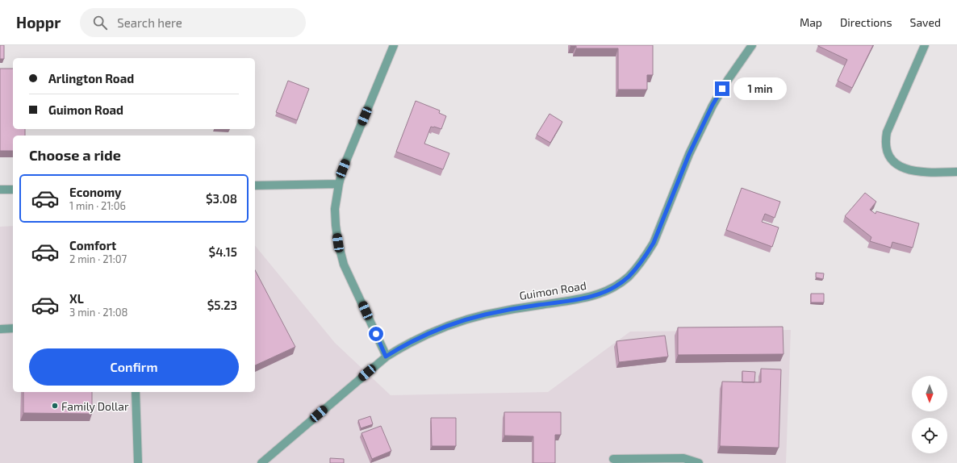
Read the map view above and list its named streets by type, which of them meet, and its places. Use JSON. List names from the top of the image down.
{
  "streets": {
    "street": ["Guimon Road"]
  },
  "places": ["Family Dollar"],
  "north": "bottom",
  "page": {
    "header": "Hoppr",
    "search": "Search here",
    "nav": ["Map", "Directions", "Saved"],
    "banner": ["Arlington Road", "Guimon Road"],
    "bubble": "1 min",
    "heading": "Choose a ride",
    "list": [
      {
        "name": "Economy",
        "note": "1 min · 21:06",
        "value": "$3.08"
      },
      {
        "name": "Comfort",
        "note": "2 min · 21:07",
        "value": "$4.15"
      },
      {
        "name": "XL",
        "note": "3 min · 21:08",
        "value": "$5.23"
      }
    ],
    "buttons": "Confirm"
  }
}
